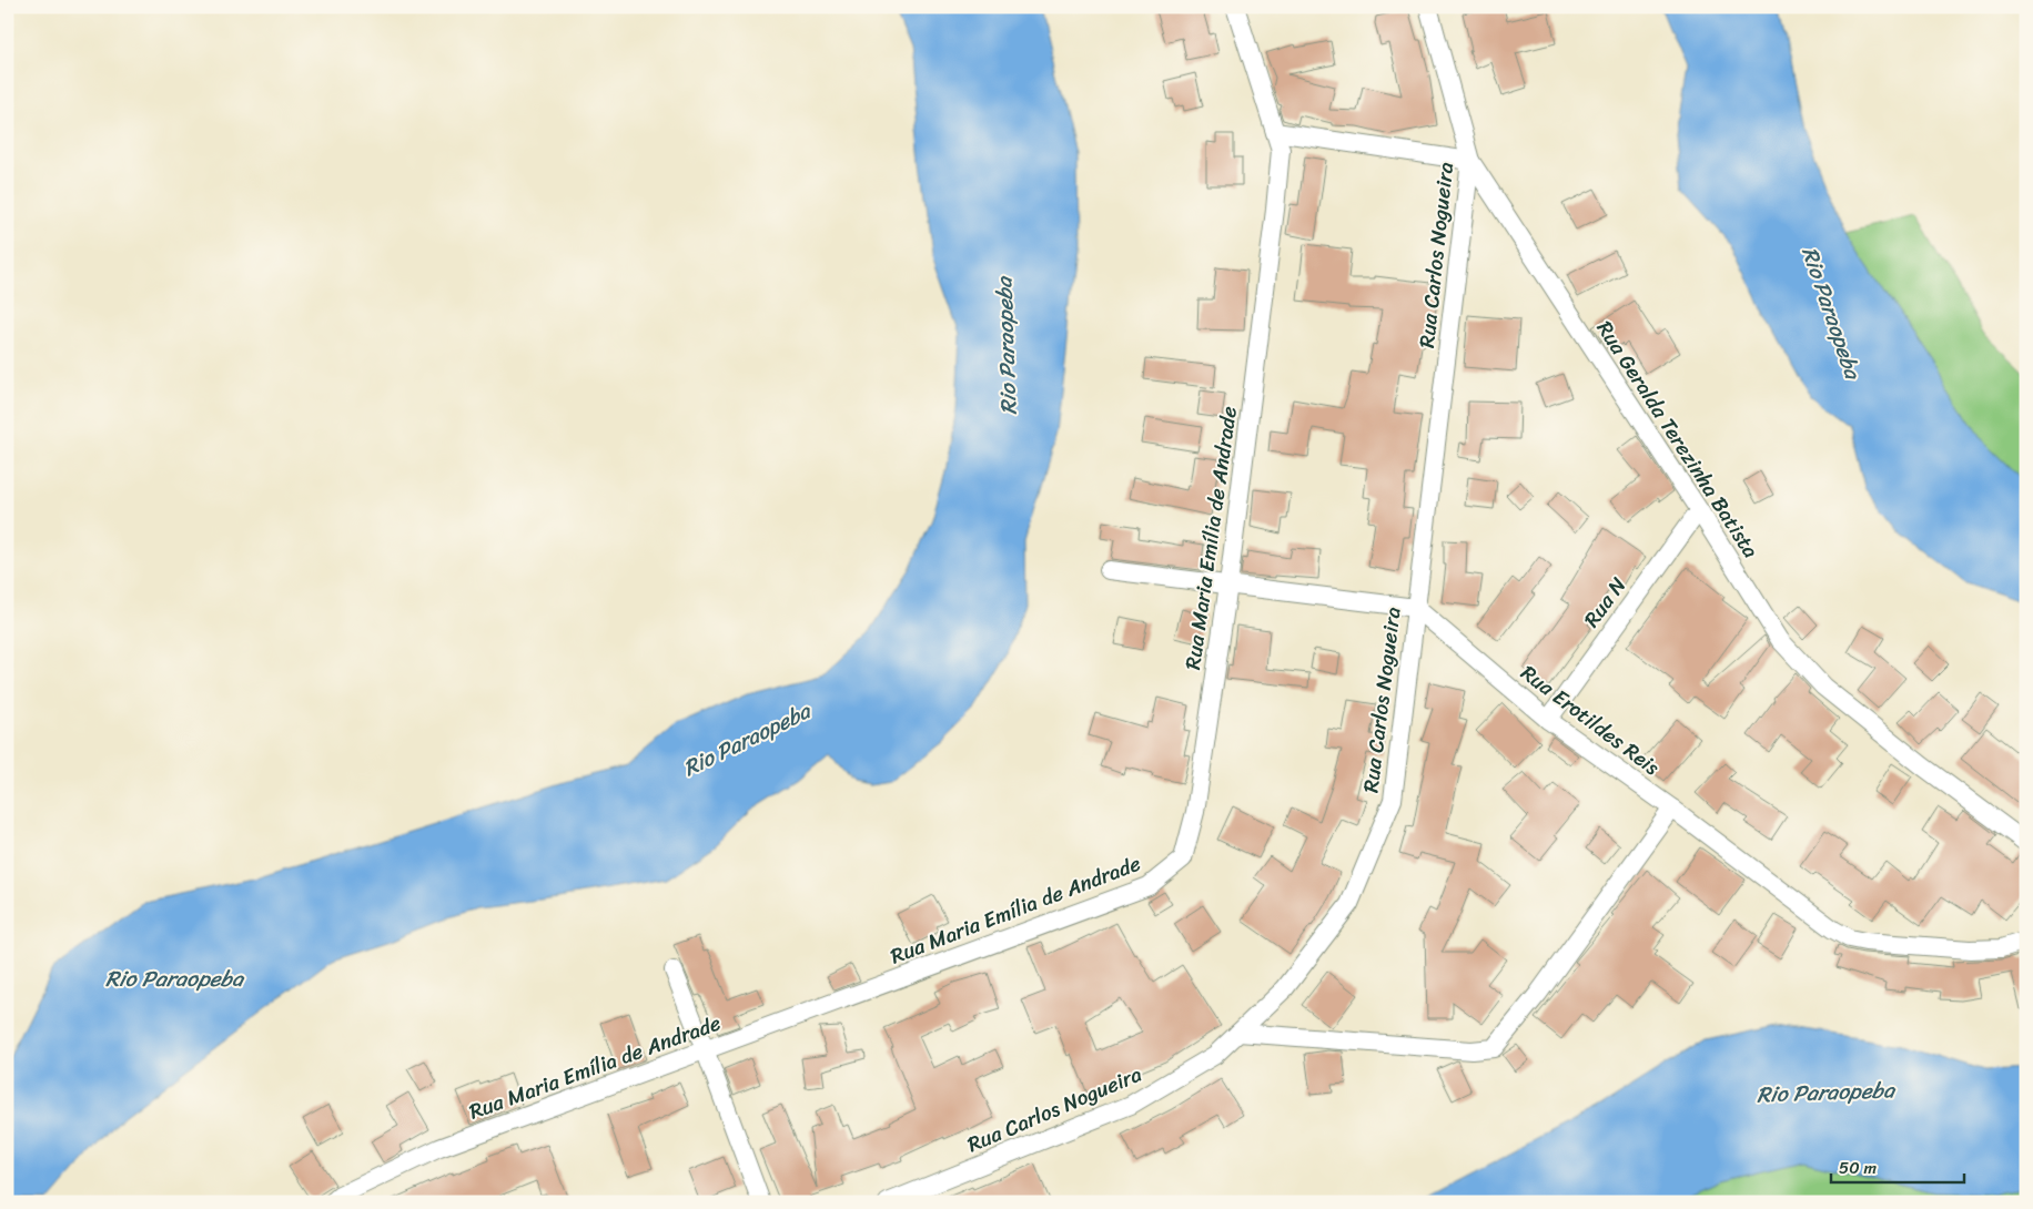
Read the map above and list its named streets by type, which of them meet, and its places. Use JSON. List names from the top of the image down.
{
  "streets": {
    "street": [
      "Rua Carlos Nogueira",
      "Rua Geralda Terezinha Batista",
      "Rua Maria Emília de Andrade",
      "Rua N",
      "Rua Erotildes Reis"
    ]
  },
  "crossings": [
    ["Rua Carlos Nogueira", "Rua Geralda Terezinha Batista"],
    ["Rua Carlos Nogueira", "Rua Erotildes Reis"],
    ["Rua Geralda Terezinha Batista", "Rua N"],
    ["Rua N", "Rua Erotildes Reis"]
  ],
  "water": ["Rio Paraopeba"],
  "scale_bar": "50 m"
}
